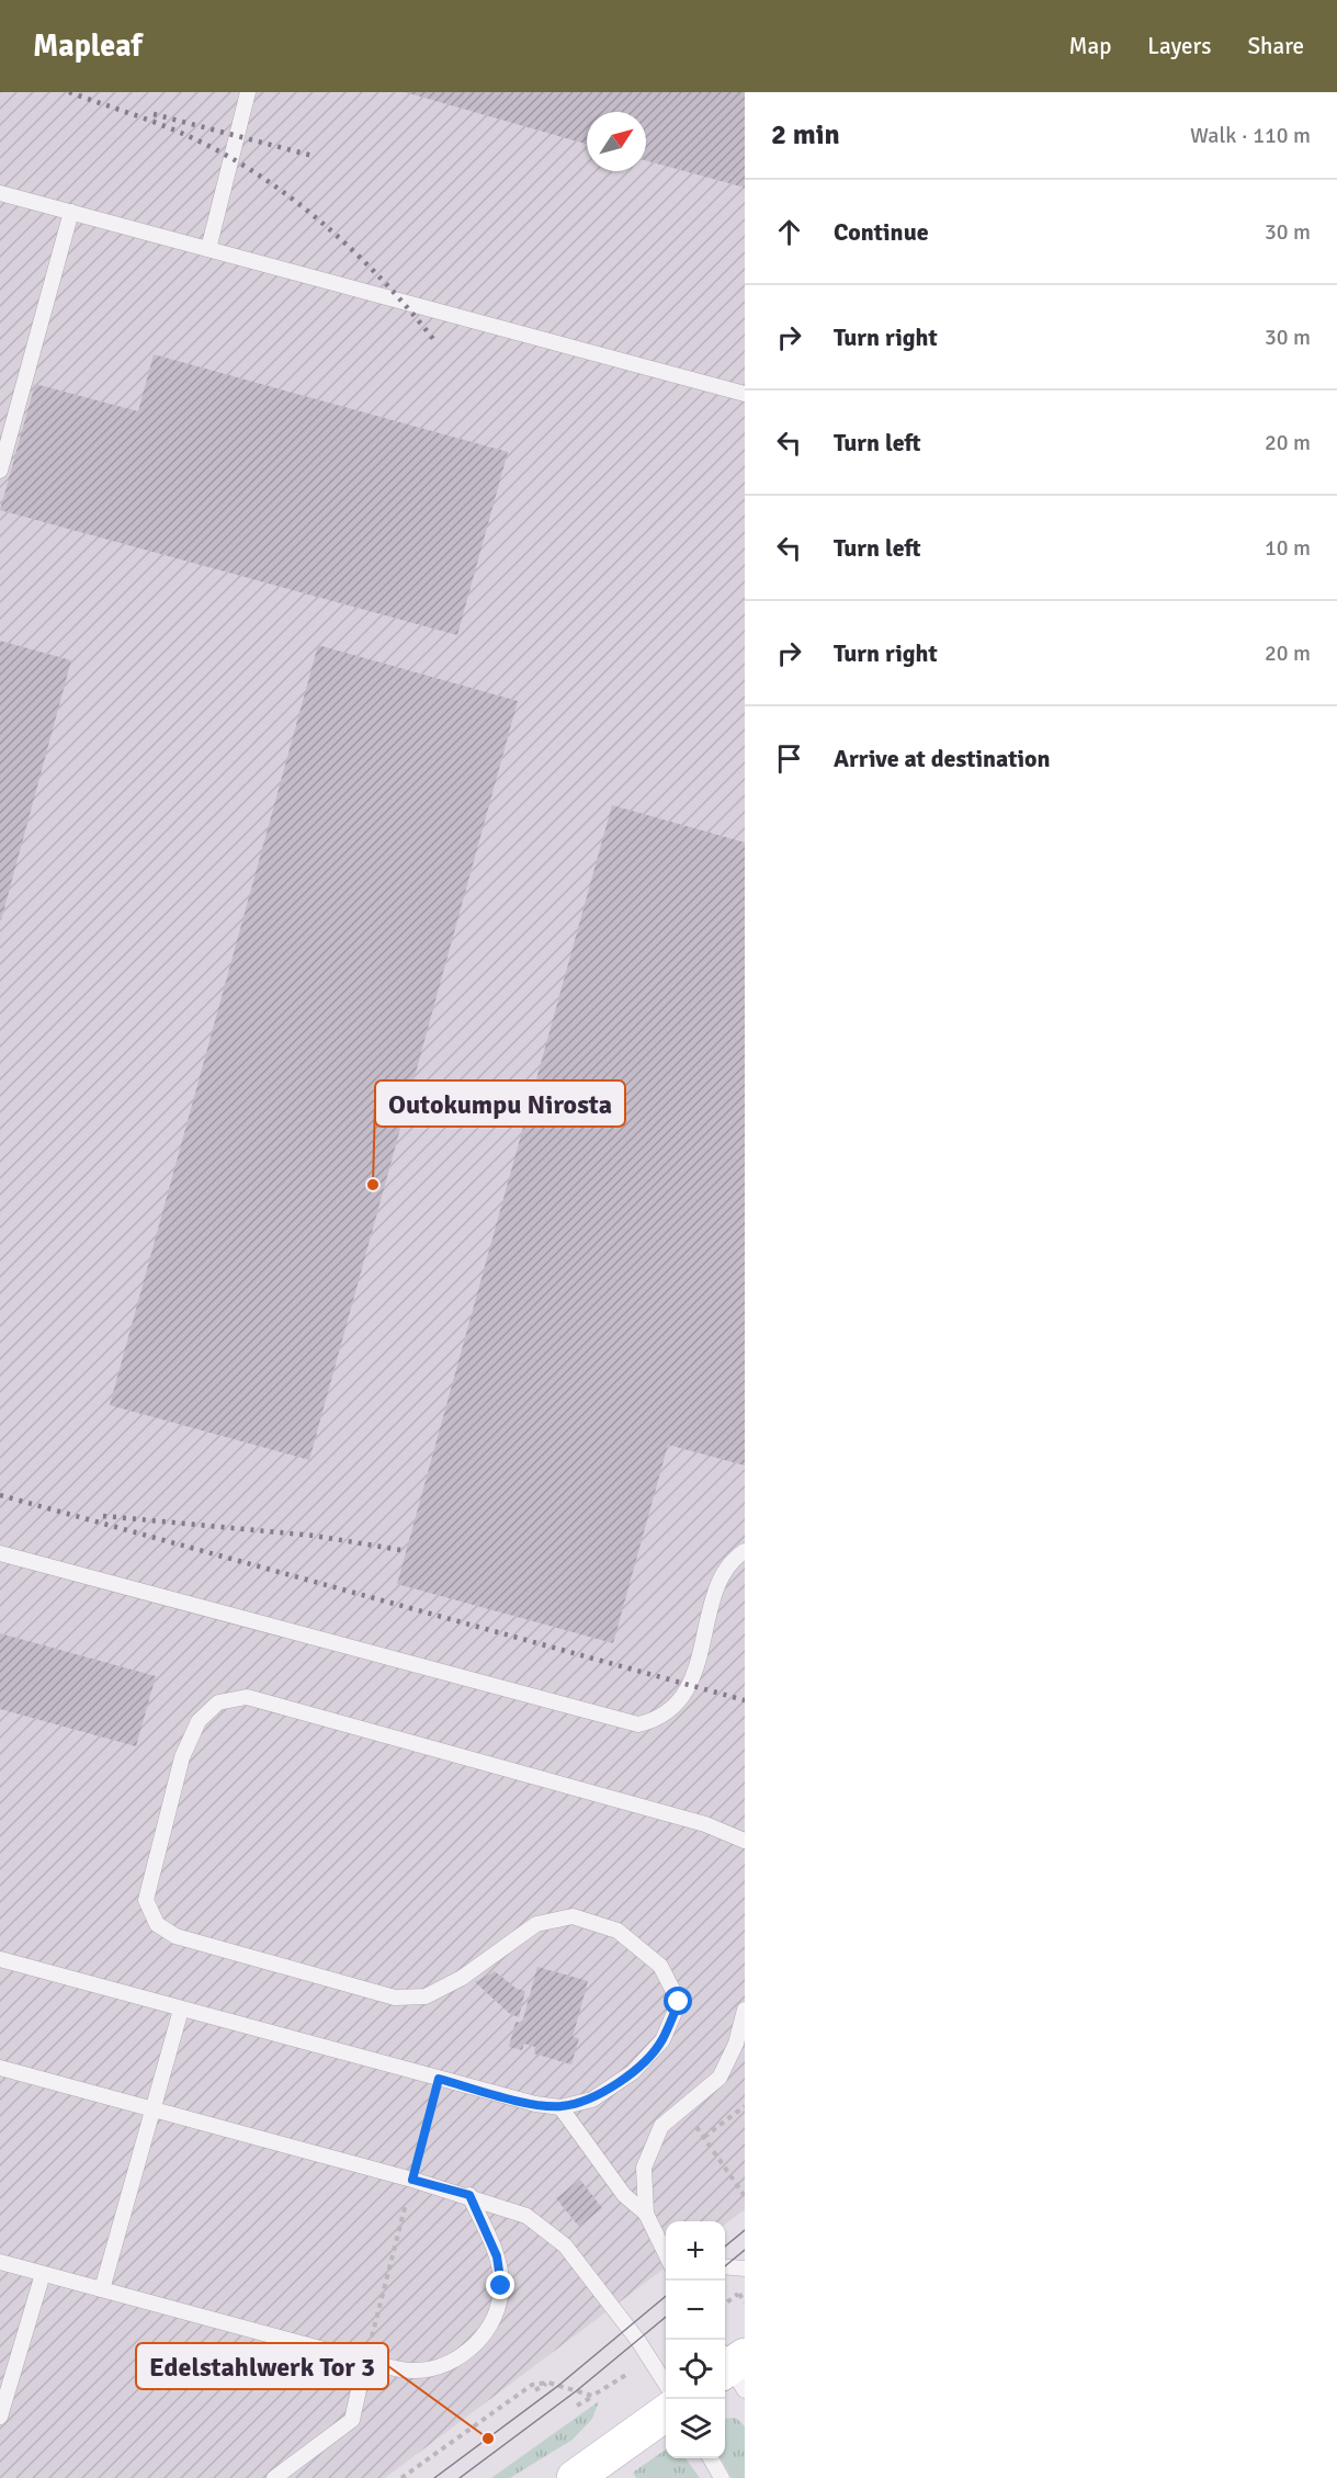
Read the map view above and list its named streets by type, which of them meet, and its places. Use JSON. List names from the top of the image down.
{
  "places": ["Outokumpu Nirosta", "Edelstahlwerk Tor 3"],
  "north": "top right",
  "page": {
    "header": "Mapleaf",
    "nav": ["Map", "Layers", "Share"],
    "heading": ["2 min", "Walk · 110 m"],
    "list": [
      ["Continue", "30 m"],
      ["Turn right", "30 m"],
      ["Turn left", "20 m"],
      ["Turn left", "10 m"],
      ["Turn right", "20 m"],
      "Arrive at destination"
    ],
    "map_buttons": ["+", "−"]
  }
}
